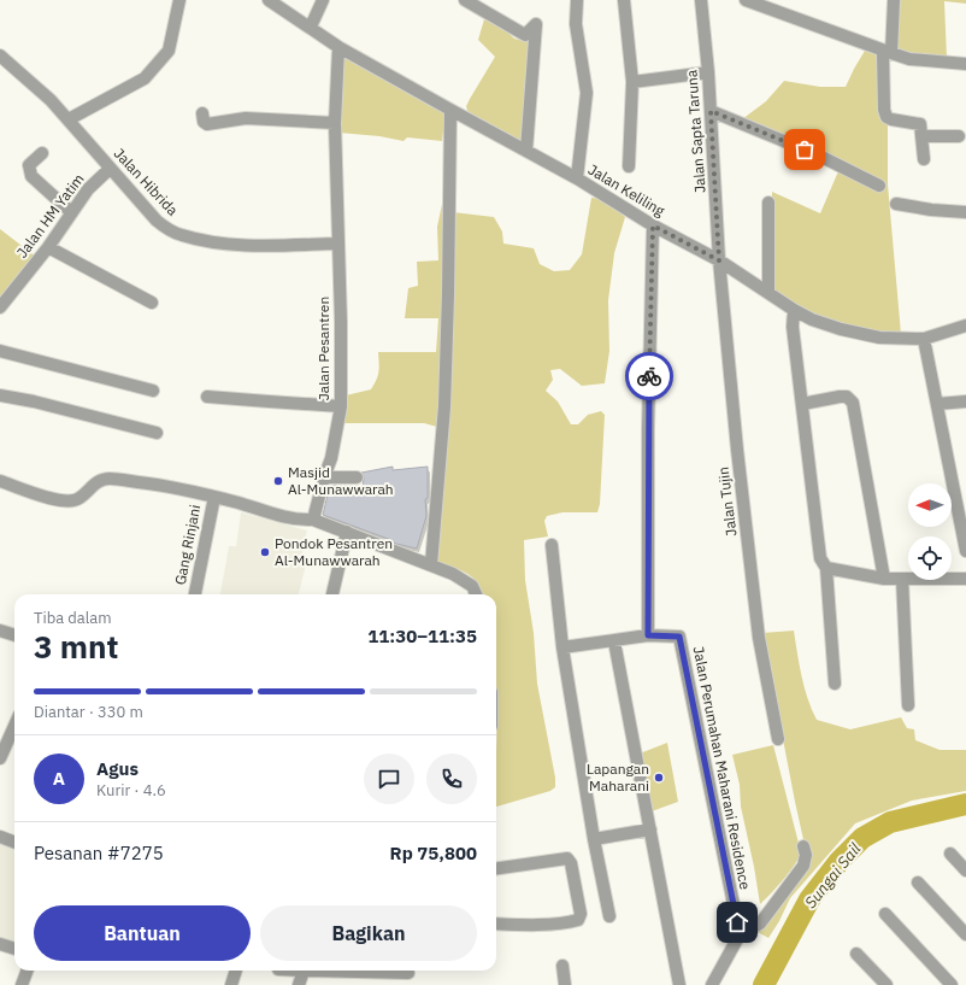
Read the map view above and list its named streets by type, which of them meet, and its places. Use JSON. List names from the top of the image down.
{
  "streets": {
    "street": [
      "Jalan Sapta Taruna",
      "Jalan Hibrida",
      "Jalan Keliling",
      "Jalan HM Yatim",
      "Jalan Pesantren",
      "Jalan Tujin",
      "Gang Rinjani",
      "Jalan Perumahan Maharani Residence"
    ]
  },
  "crossings": [
    ["Jalan Sapta Taruna", "Jalan Keliling"],
    ["Jalan Sapta Taruna", "Jalan Tujin"],
    ["Jalan Hibrida", "Jalan HM Yatim"],
    ["Jalan Hibrida", "Jalan Pesantren"],
    ["Jalan Keliling", "Jalan Pesantren"],
    ["Jalan Keliling", "Jalan Tujin"]
  ],
  "water": ["Sungai Sail"],
  "places": ["Masjid Al-Munawwarah", "Pondok Pesantren Al-Munawwarah", "Lapangan Maharani"],
  "north": "left",
  "page": {
    "heading": ["3 mnt", "Tiba dalam", "11:30–11:35"],
    "panel": [
      "Agus",
      "Kurir · 4.6",
      "Pesanan #7275",
      "Rp 75,800"
    ],
    "bar": "Diantar · 330 m",
    "round": "A",
    "buttons": ["Bantuan", "Bagikan"]
  }
}
